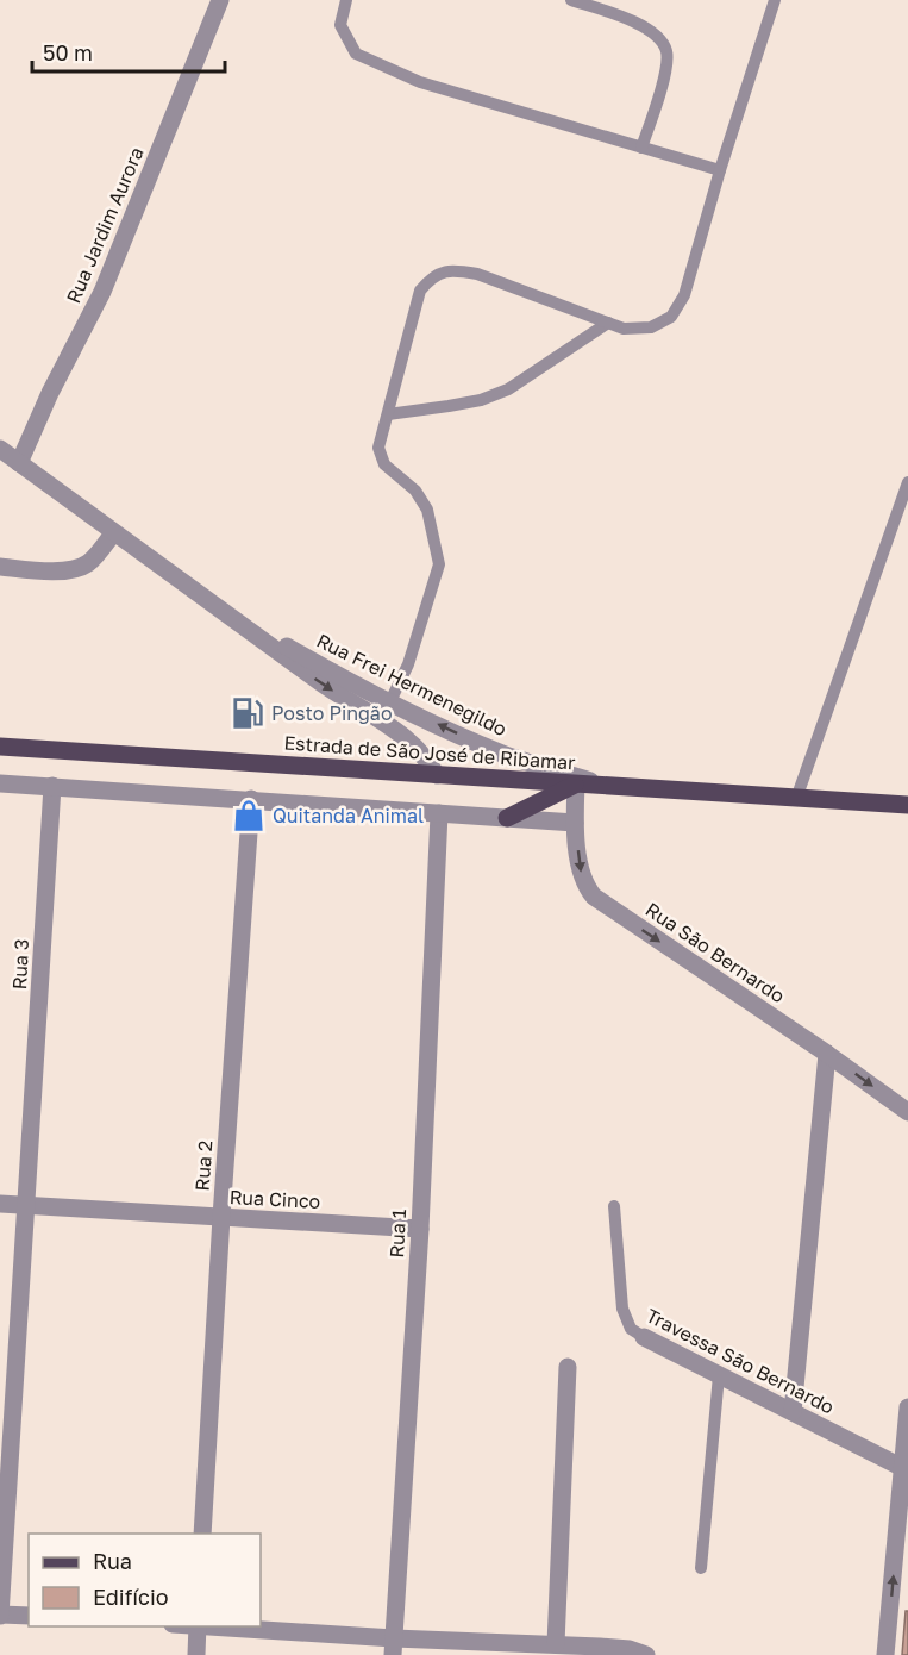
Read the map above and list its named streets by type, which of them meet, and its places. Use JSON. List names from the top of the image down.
{
  "streets": {
    "main road": ["Estrada de São José de Ribamar"],
    "street": [
      "Rua Jardim Aurora",
      "Rua Frei Hermenegildo",
      "Rua São Bernardo",
      "Rua 3",
      "Rua 2",
      "Rua Cinco",
      "Rua 1",
      "Travessa São Bernardo"
    ]
  },
  "crossings": [
    ["Rua Jardim Aurora", "Rua Frei Hermenegildo"],
    ["Rua Frei Hermenegildo", "Estrada de São José de Ribamar"],
    ["Estrada de São José de Ribamar", "Rua São Bernardo"],
    ["Rua 3", "Rua Cinco"],
    ["Rua 2", "Rua Cinco"],
    ["Rua Cinco", "Rua 1"]
  ],
  "one_way": ["Rua São Bernardo"],
  "places": {
    "fuel station": ["Posto Pingão"],
    "shop": ["Quitanda Animal"]
  },
  "legend": ["Rua", "Edifício"],
  "scale_bar": "50 m"
}
